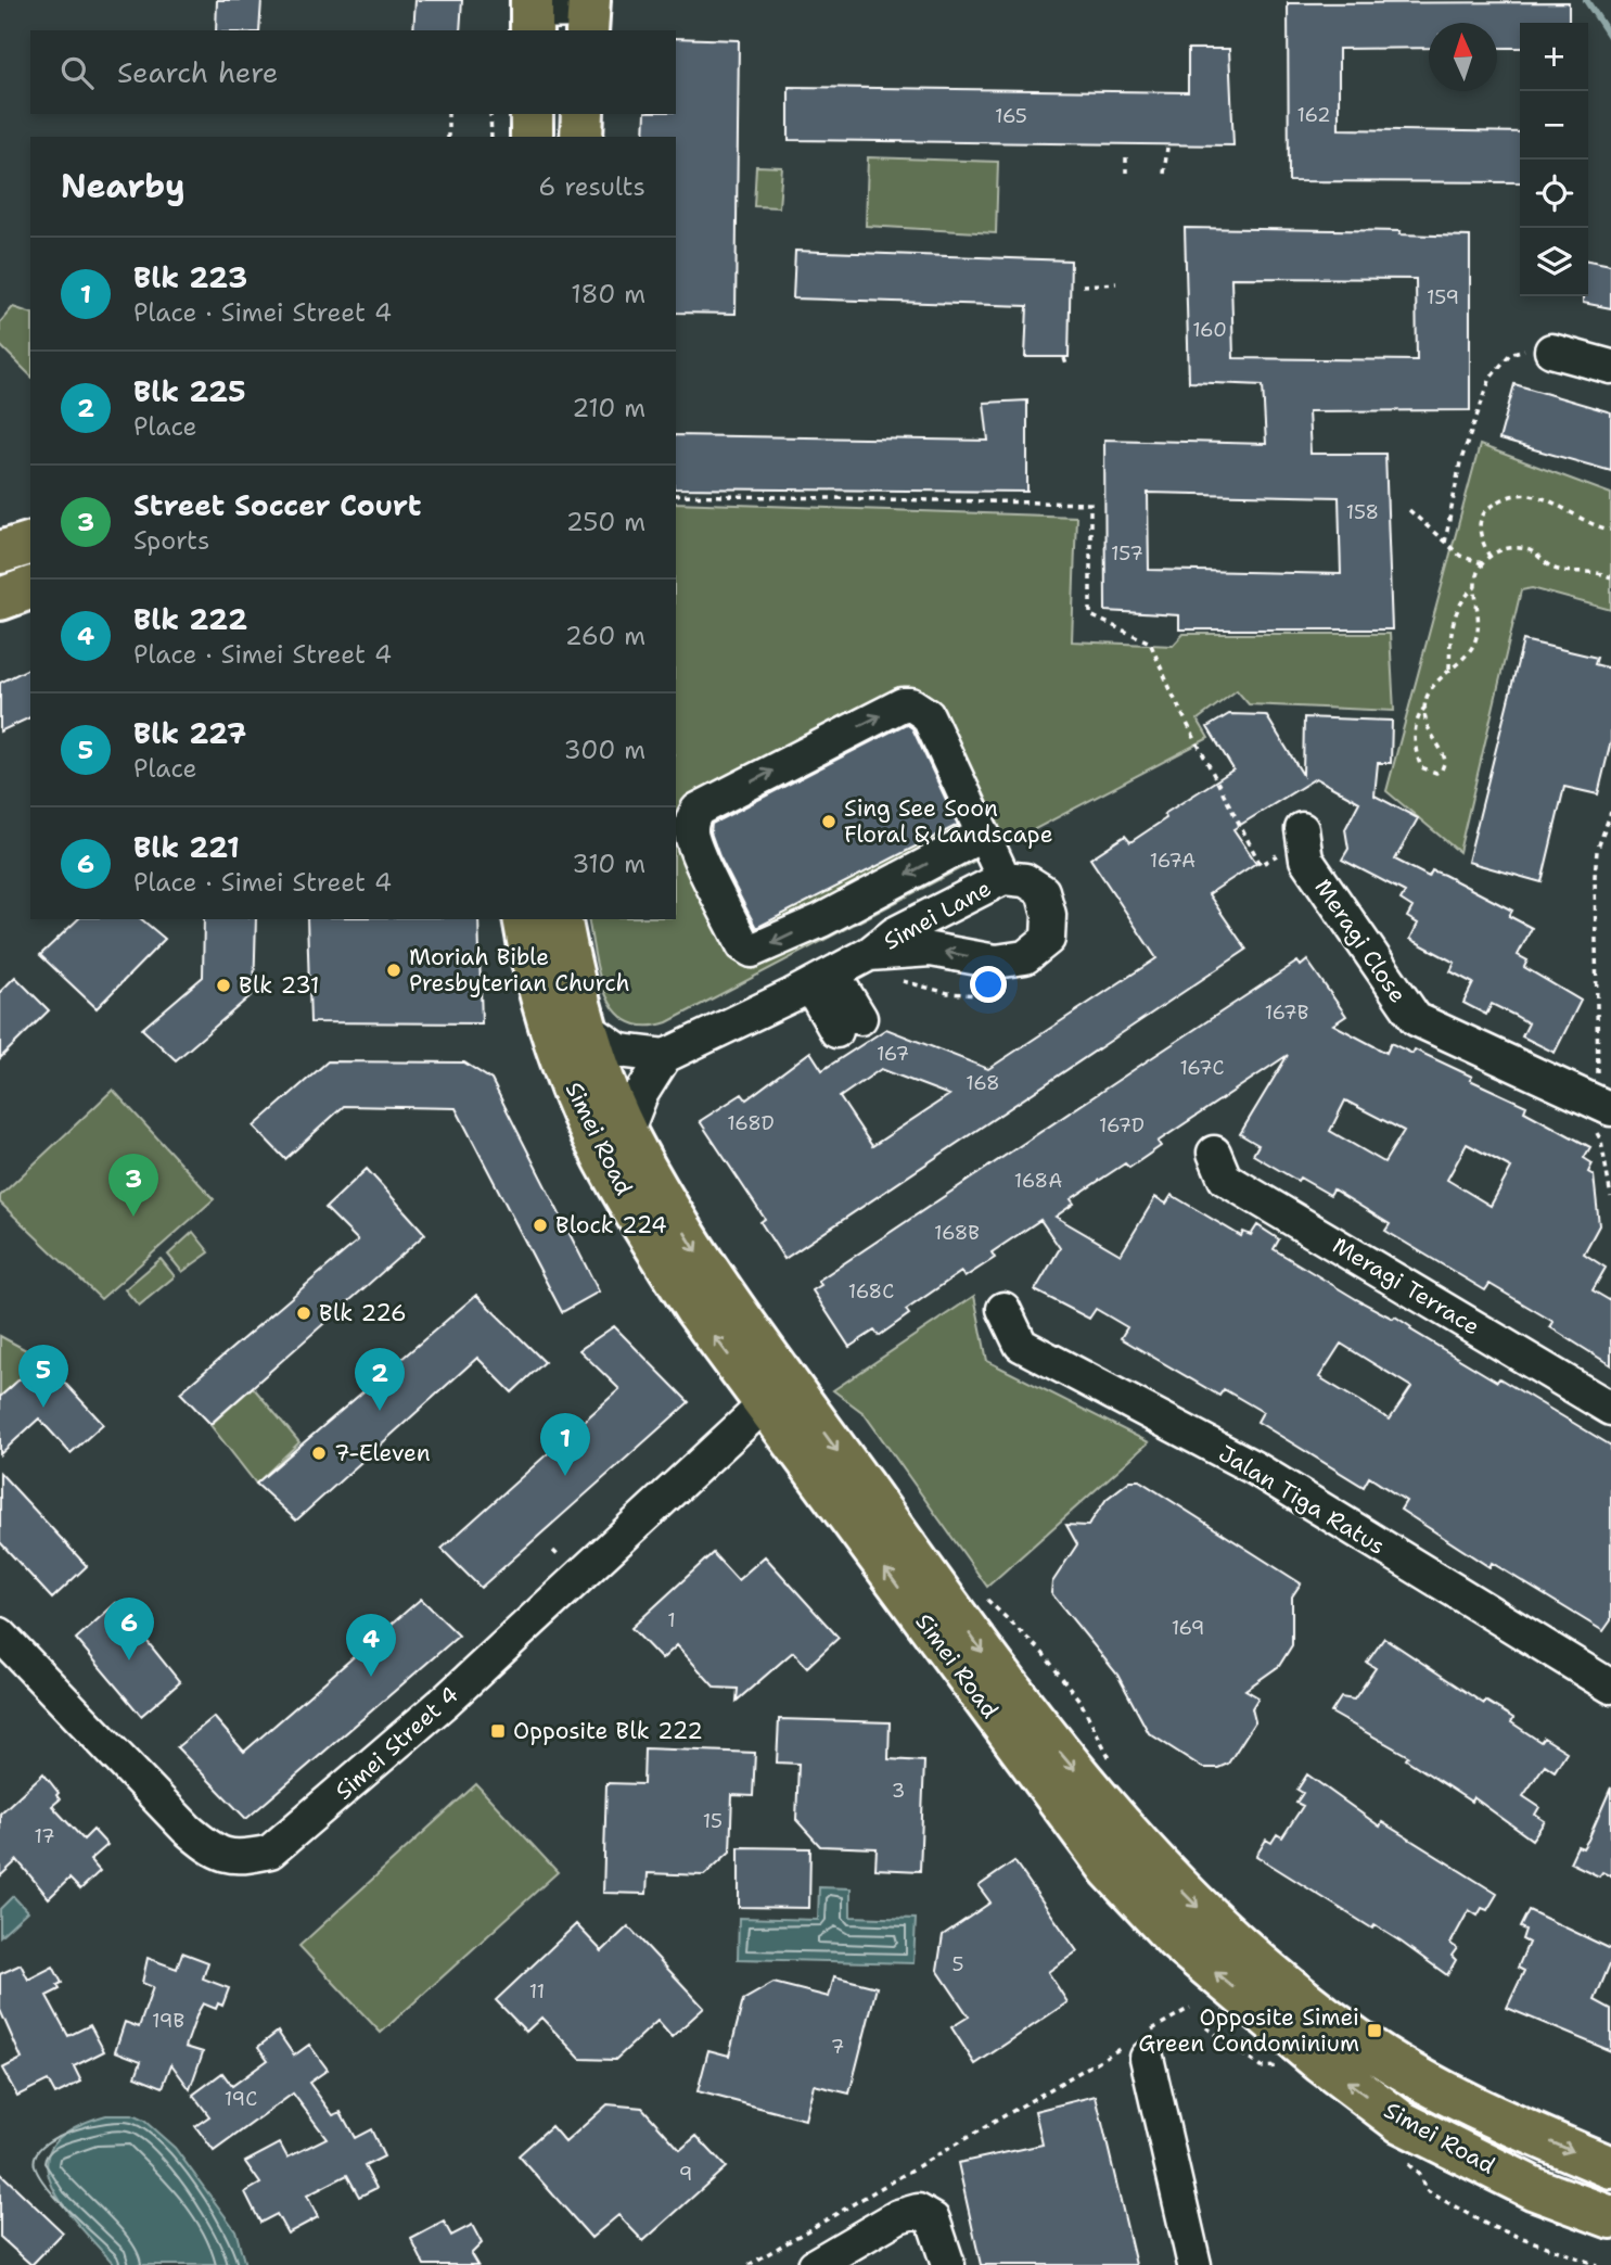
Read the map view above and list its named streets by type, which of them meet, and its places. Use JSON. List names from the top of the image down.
{
  "streets": {
    "main road": ["Simei Road"],
    "street": [
      "Simei Lane",
      "Meragi Close",
      "Meragi Terrace",
      "Jalan Tiga Ratus",
      "Simei Street 4"
    ]
  },
  "crossings": [
    ["Simei Road", "Simei Street 4"]
  ],
  "places": {
    "other": [
      "Sing See Soon Floral & Landscape",
      "Moriah Bible Presbyterian Church",
      "Blk 231",
      "Block 224",
      "Blk 226",
      "7-Eleven"
    ],
    "transit": ["Opposite Blk 222", "Opposite Simei Green Condominium"]
  },
  "house_numbers": [
    "162",
    "165",
    "159",
    "160",
    "158",
    "157",
    "167A",
    "167B",
    "167",
    "167C",
    "168",
    "168D",
    "167D",
    "168A",
    "168B",
    "168C",
    "1",
    "169",
    "3",
    "15",
    "17",
    "5",
    "11",
    "19B",
    "7",
    "19C",
    "9"
  ],
  "north": "top",
  "page": {
    "map_buttons": ["+", "−"],
    "search": "Search here",
    "heading": ["Nearby", "6 results"],
    "list": [
      {
        "mark": "1",
        "name": "Blk 223",
        "note": "Place · Simei Street 4",
        "value": "180 m"
      },
      {
        "mark": "2",
        "name": "Blk 225",
        "note": "Place",
        "value": "210 m"
      },
      {
        "mark": "3",
        "name": "Street Soccer Court",
        "note": "Sports",
        "value": "250 m"
      },
      {
        "mark": "4",
        "name": "Blk 222",
        "note": "Place · Simei Street 4",
        "value": "260 m"
      },
      {
        "mark": "5",
        "name": "Blk 227",
        "note": "Place",
        "value": "300 m"
      },
      {
        "mark": "6",
        "name": "Blk 221",
        "note": "Place · Simei Street 4",
        "value": "310 m"
      }
    ],
    "pins": [
      "3",
      "5",
      "2",
      "1",
      "6",
      "4"
    ]
  }
}
